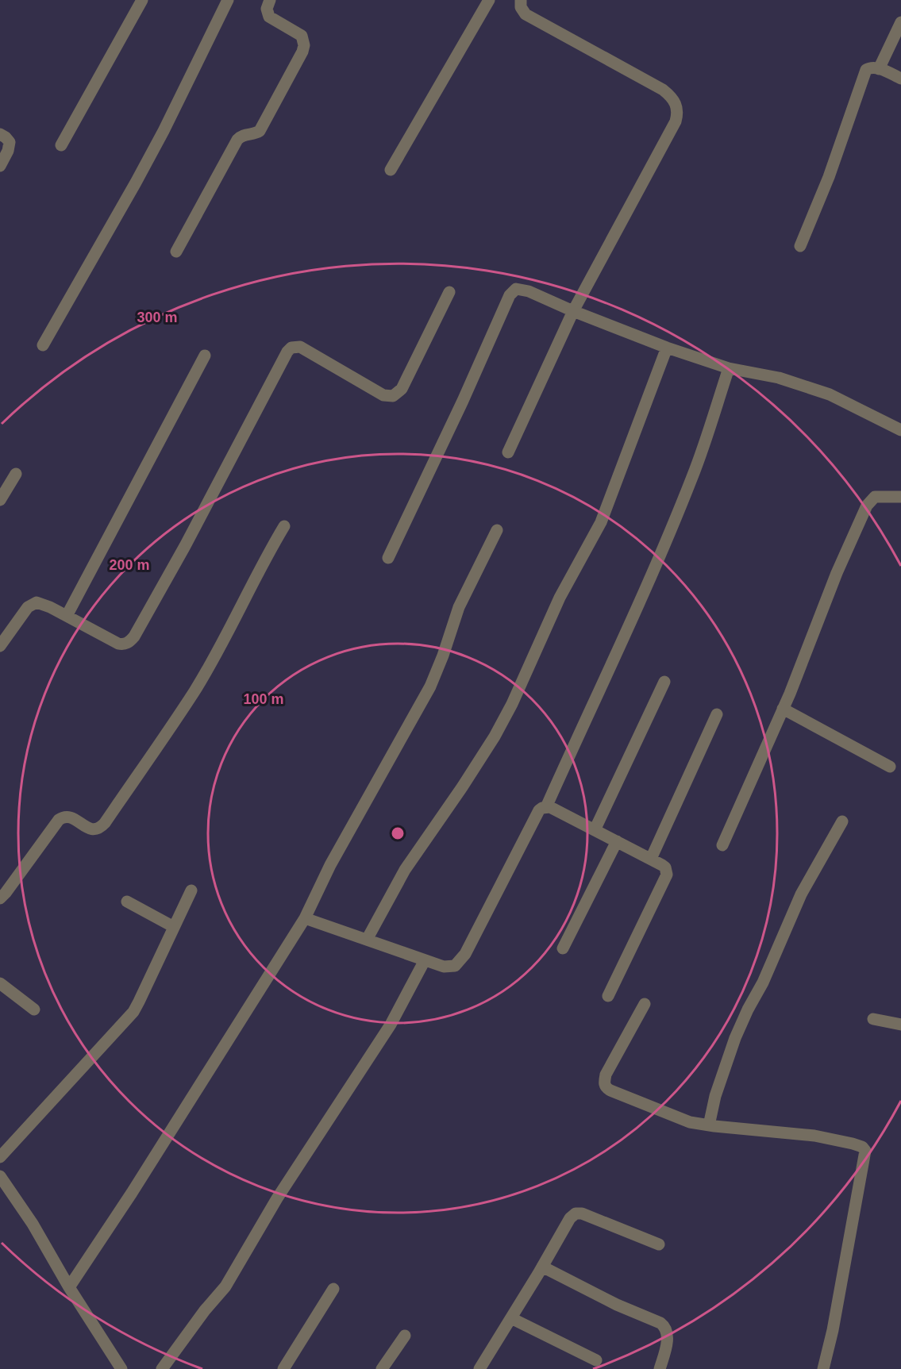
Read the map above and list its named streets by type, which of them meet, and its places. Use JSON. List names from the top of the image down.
{
  "rings": ["300 m", "200 m", "100 m"]
}
